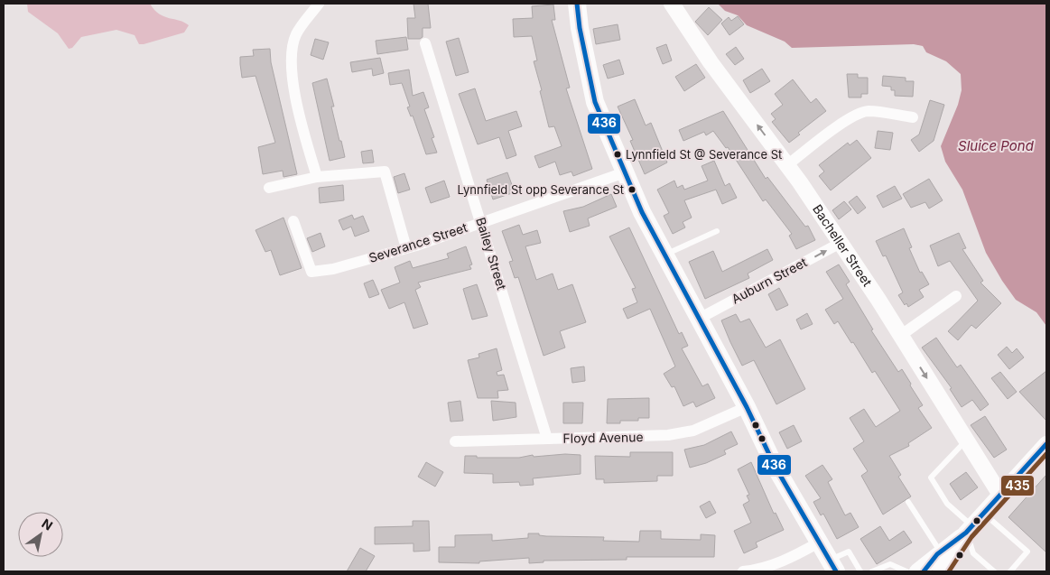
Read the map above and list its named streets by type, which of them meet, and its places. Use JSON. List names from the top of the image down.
{
  "streets": {
    "street": [
      "Severance Street",
      "Bacheller Street",
      "Bailey Street",
      "Auburn Street",
      "Floyd Avenue"
    ]
  },
  "crossings": [
    ["Severance Street", "Bailey Street"],
    ["Bacheller Street", "Auburn Street"],
    ["Bailey Street", "Floyd Avenue"]
  ],
  "one_way": ["Auburn Street"],
  "water": ["Sluice Pond"],
  "places": ["Lynnfield St @ Severance St", "Lynnfield St opp Severance St"],
  "lines": ["transit line 436", "transit line 435"],
  "north": "top right"
}
